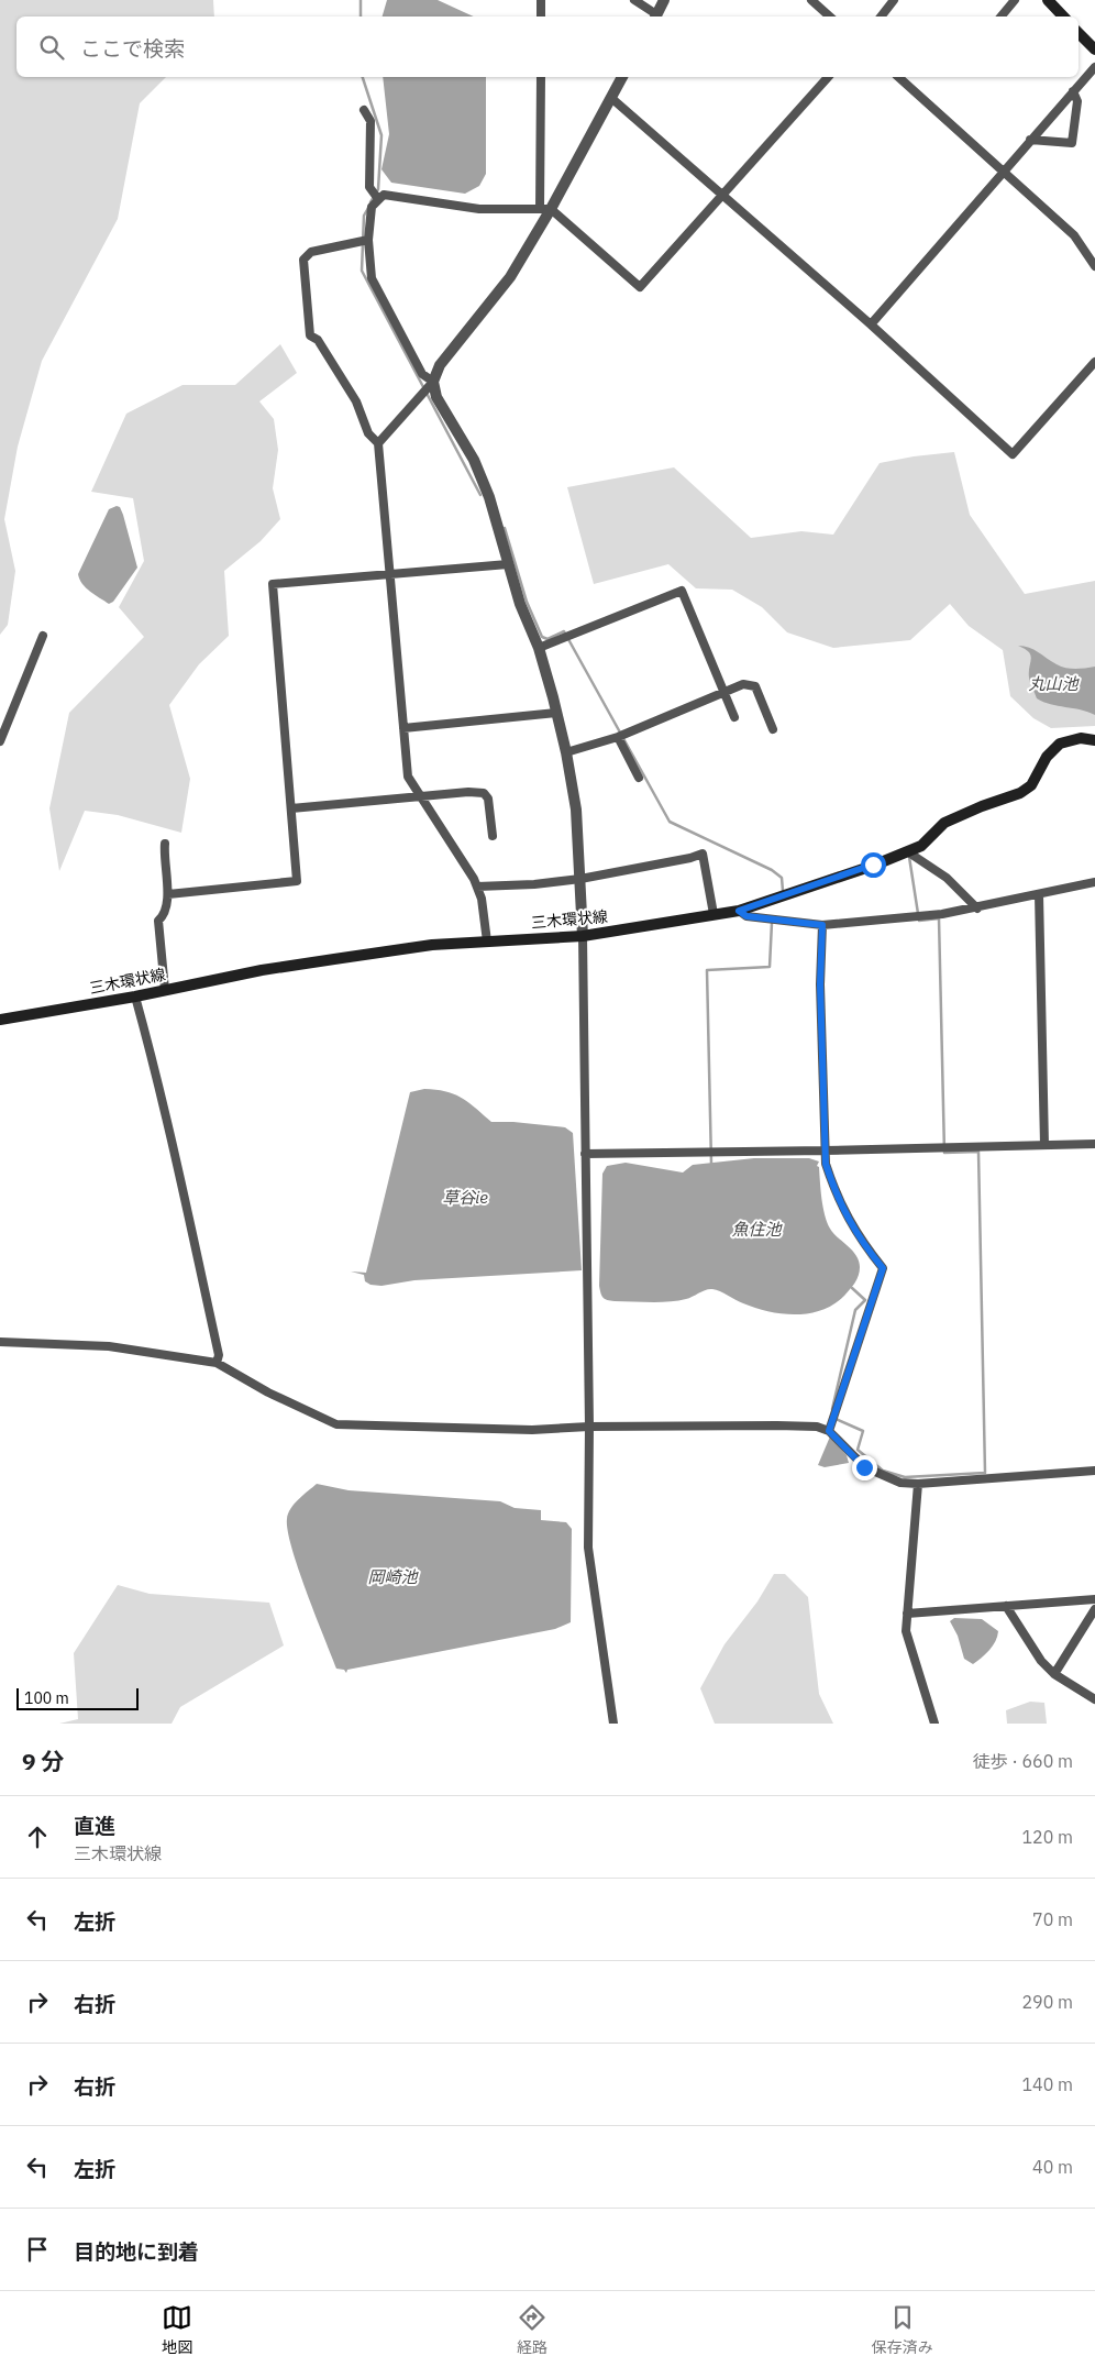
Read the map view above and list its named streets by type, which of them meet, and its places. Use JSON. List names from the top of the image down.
{
  "streets": {
    "main road": ["三木環状線"]
  },
  "water": [
    "丸山池",
    "草谷ie",
    "魚住池",
    "岡崎池"
  ],
  "scale_bar": "100 m",
  "page": {
    "search": "ここで検索",
    "scale": "100 m",
    "heading": ["9 分", "徒歩 · 660 m"],
    "list": [
      ["直進", "三木環状線", "120 m"],
      ["左折", "70 m"],
      ["右折", "290 m"],
      ["右折", "140 m"],
      ["左折", "40 m"],
      "目的地に到着"
    ],
    "nav": ["地図", "経路", "保存済み"]
  }
}
